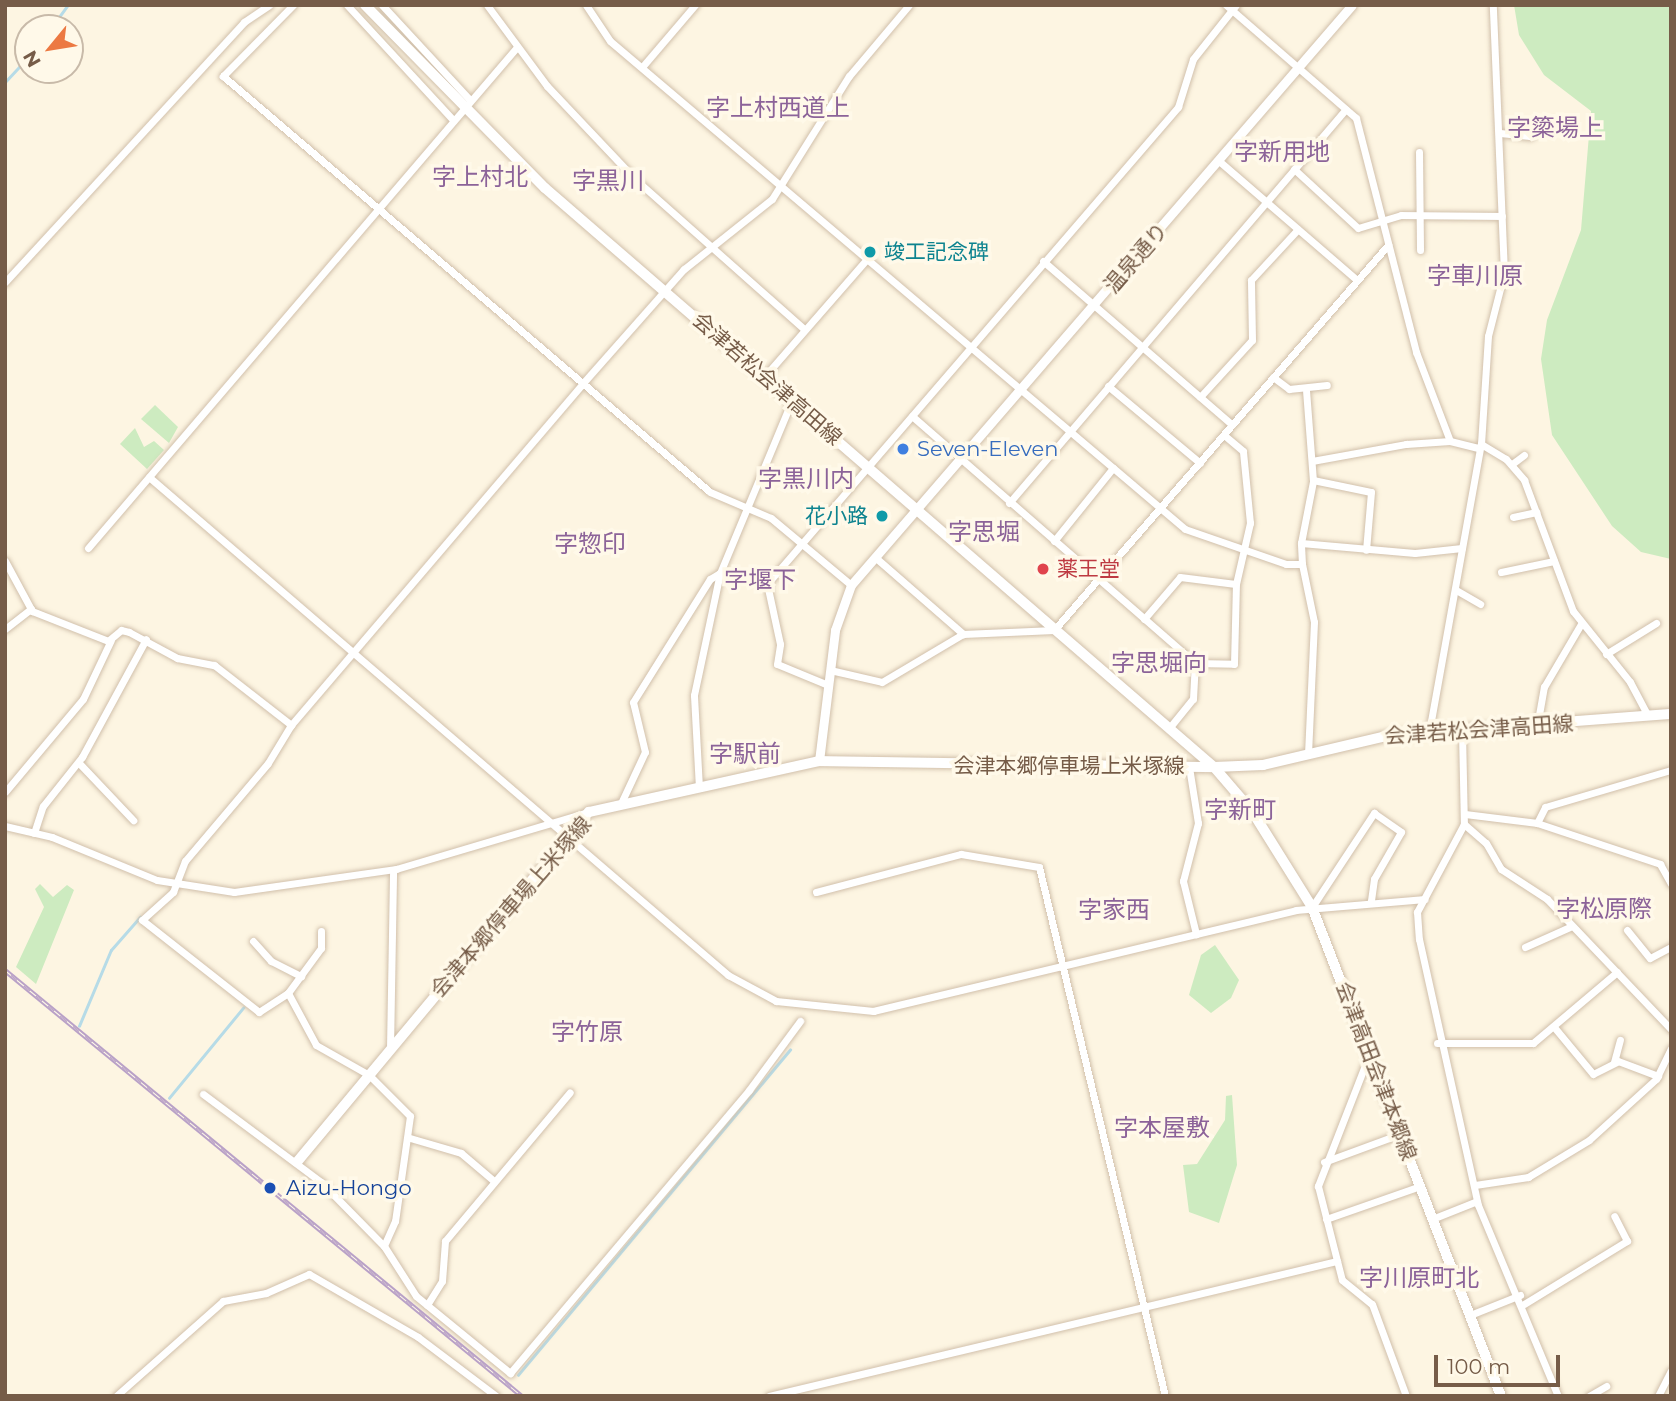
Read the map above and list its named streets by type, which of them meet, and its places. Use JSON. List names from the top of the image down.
{
  "streets": {
    "main road": ["会津若松会津高田線", "会津本郷停車場上米塚線", "会津高田会津本郷線"],
    "street": ["温泉通り"]
  },
  "crossings": [
    ["温泉通り", "会津若松会津高田線"],
    ["会津若松会津高田線", "会津本郷停車場上米塚線"],
    ["会津若松会津高田線", "会津高田会津本郷線"],
    ["会津本郷停車場上米塚線", "会津高田会津本郷線"]
  ],
  "districts": [
    "字上村西道上",
    "字簗場上",
    "字新用地",
    "字上村北",
    "字黒川",
    "字車川原",
    "字黒川内",
    "字思堀",
    "字惣印",
    "字堰下",
    "字思堀向",
    "字駅前",
    "字新町",
    "字松原際",
    "字家西",
    "字竹原",
    "字本屋敷",
    "字川原町北"
  ],
  "places": [
    "竣工記念碑",
    "Seven-Eleven",
    "花小路",
    "薬王堂",
    "Aizu-Hongo"
  ],
  "scale_bar": "100 m",
  "north": "bottom left"
}
